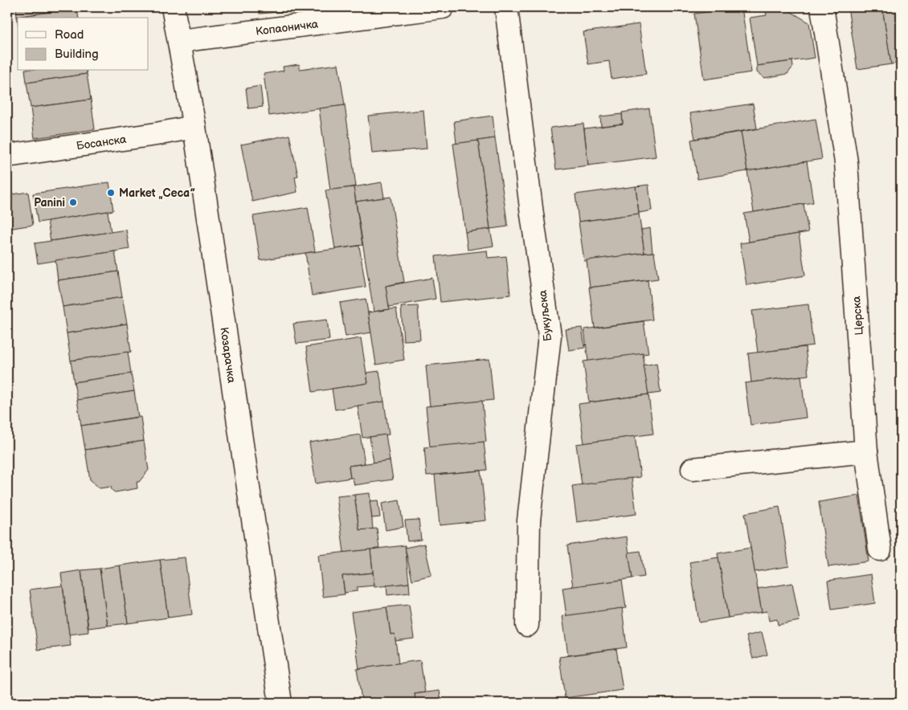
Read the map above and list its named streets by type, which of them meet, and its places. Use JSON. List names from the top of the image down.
{
  "streets": {
    "street": [
      "Копаоничка",
      "Босанска",
      "Букуљска",
      "Церска",
      "Козарачка"
    ]
  },
  "crossings": [
    ["Копаоничка", "Козарачка"],
    ["Босанска", "Козарачка"]
  ],
  "places": ["Market „Ceca”", "Panini"],
  "legend": ["Road", "Building"]
}
